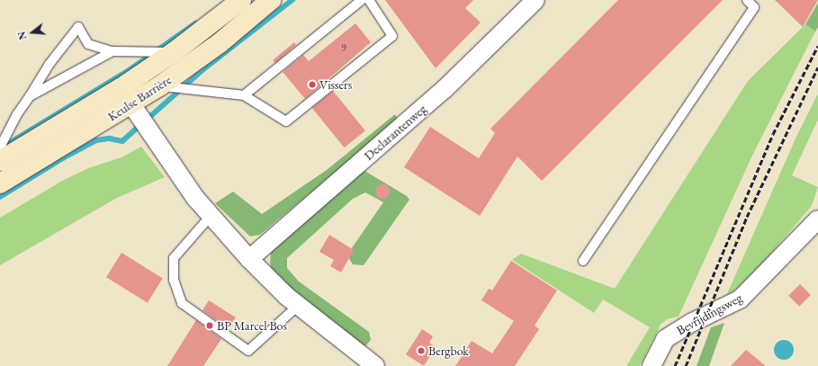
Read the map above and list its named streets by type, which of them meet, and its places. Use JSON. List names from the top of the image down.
{
  "streets": {
    "main road": ["Keulse Barrière"],
    "street": ["Declarantenweg", "Bevrijdingsweg"]
  },
  "places": ["Vissers", "BP Marcel Bos", "Bergbok"],
  "house_numbers": ["9"],
  "north": "left"
}
